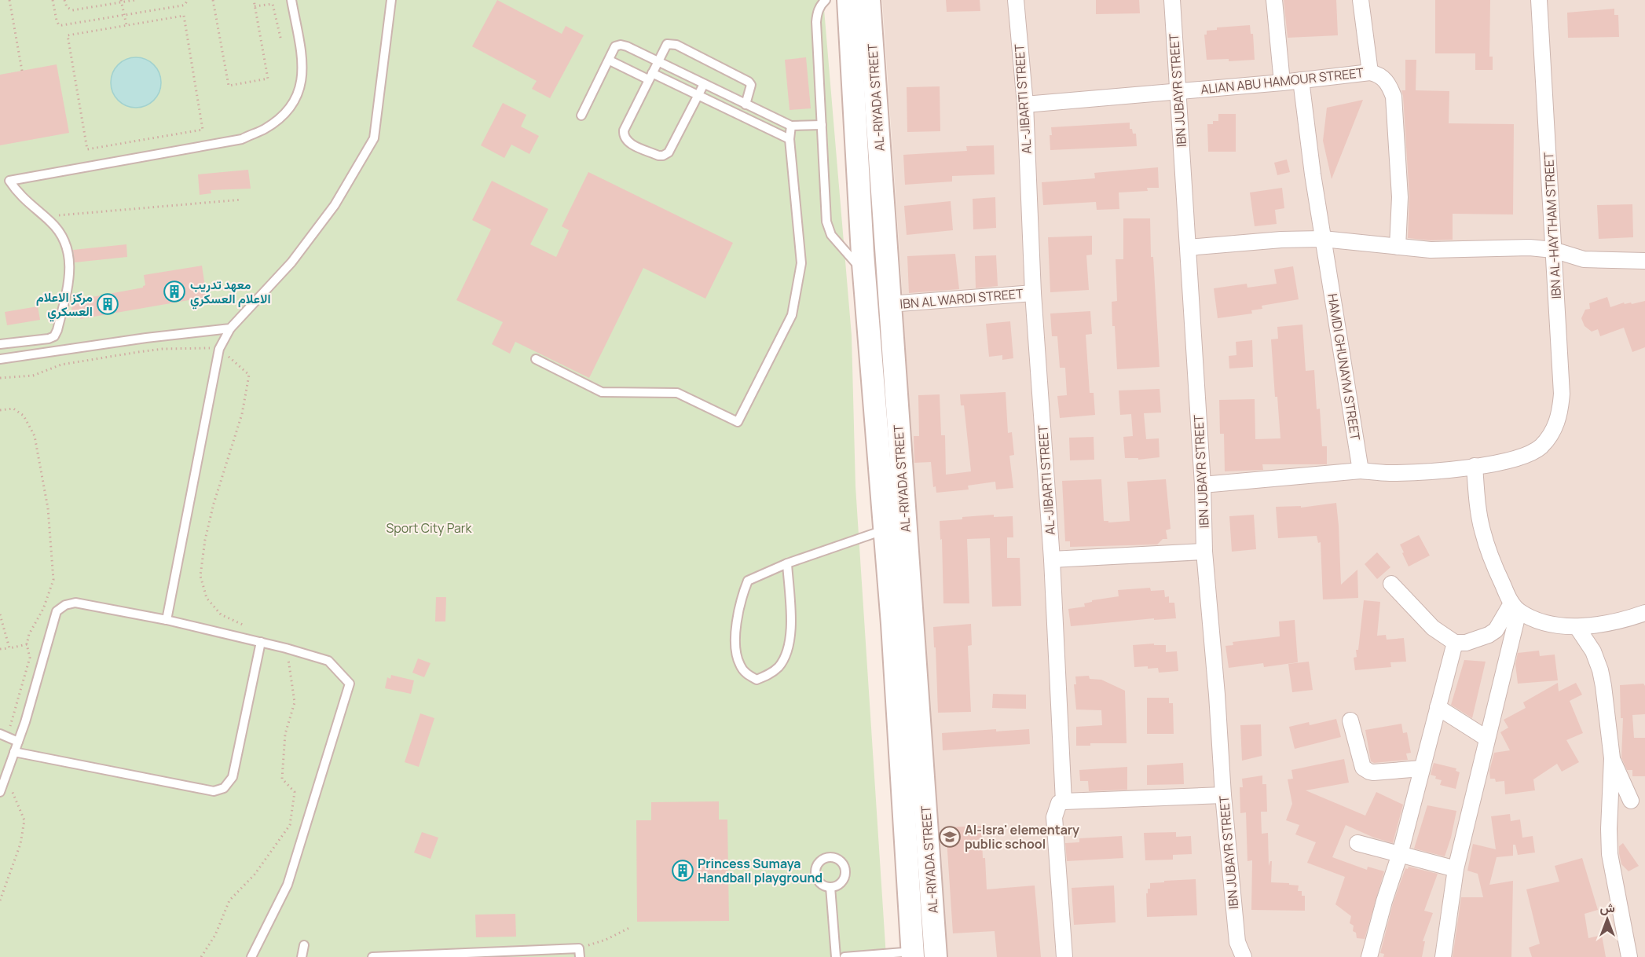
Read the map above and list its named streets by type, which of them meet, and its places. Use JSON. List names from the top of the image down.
{
  "streets": {
    "main road": ["AL-RIYADA STREET"],
    "street": [
      "ALIAN ABU HAMOUR STREET",
      "IBN JUBAYR STREET",
      "AL-JIBARTI STREET",
      "IBN AL-HAYTHAM STREET",
      "IBN AL WARDI STREET",
      "HAMDI GHUNAYM STREET"
    ]
  },
  "crossings": [
    ["ALIAN ABU HAMOUR STREET", "IBN JUBAYR STREET"],
    ["ALIAN ABU HAMOUR STREET", "AL-JIBARTI STREET"],
    ["ALIAN ABU HAMOUR STREET", "HAMDI GHUNAYM STREET"],
    ["AL-RIYADA STREET", "IBN AL WARDI STREET"],
    ["AL-JIBARTI STREET", "IBN AL WARDI STREET"]
  ],
  "parks": ["Sport City Park"],
  "places": {
    "building": ["معهد تدريب الاعلام العسكري", "مركز الاعلام العسكري", "Princess Sumaya Handball playground"],
    "school or university": ["Al-Isra' elementary public school"]
  },
  "north": "top"
}
